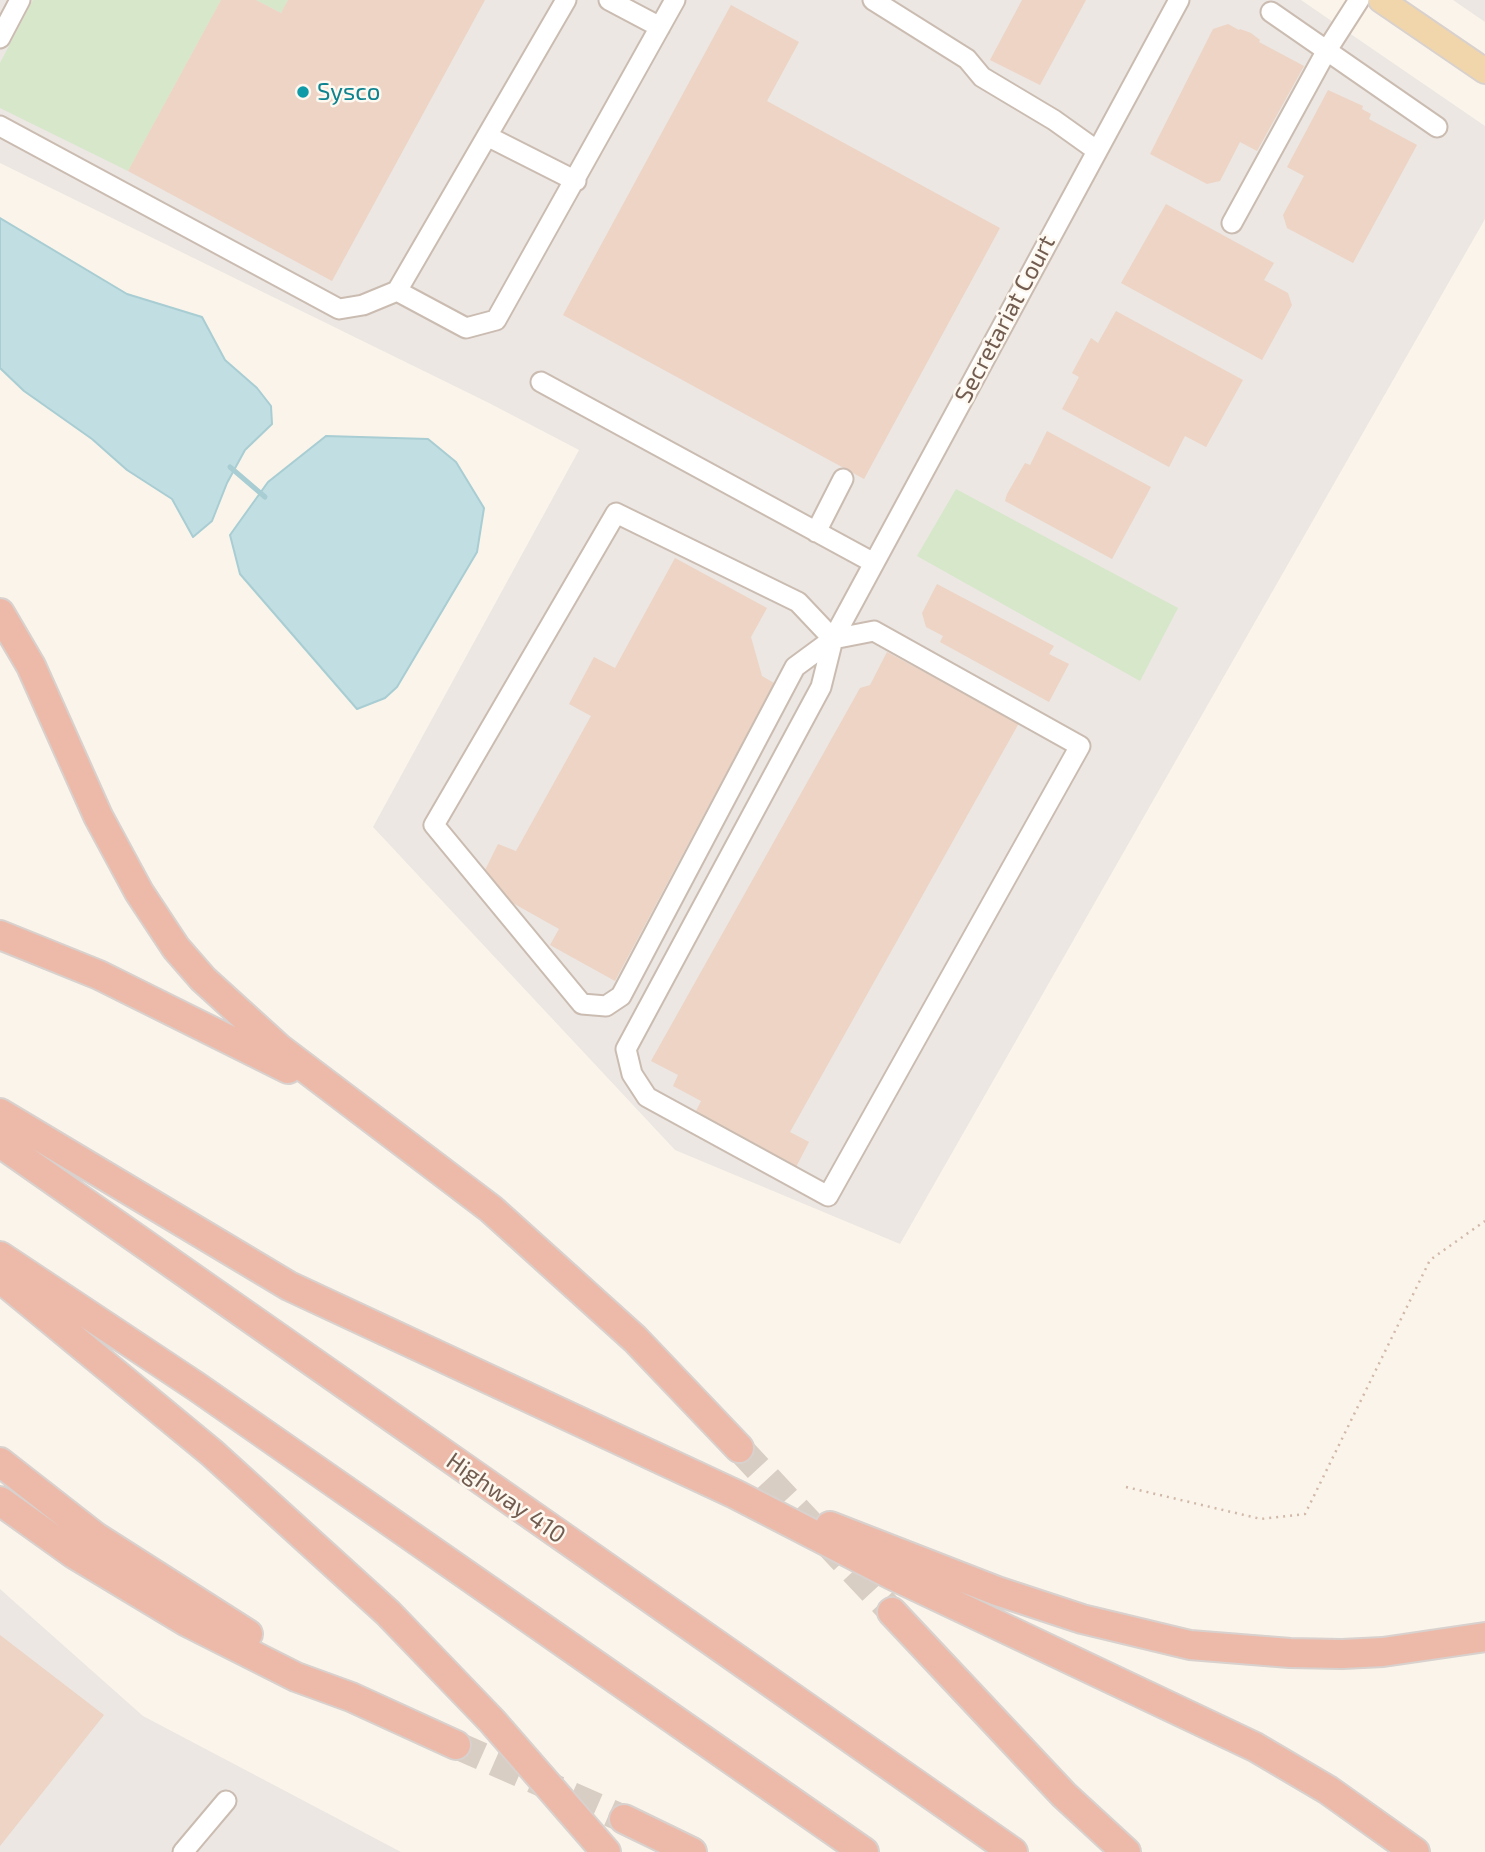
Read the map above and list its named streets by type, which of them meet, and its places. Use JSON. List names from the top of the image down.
{
  "streets": {
    "highway": ["Highway 410"],
    "street": ["Secretariat Court"]
  },
  "places": ["Sysco"]
}
